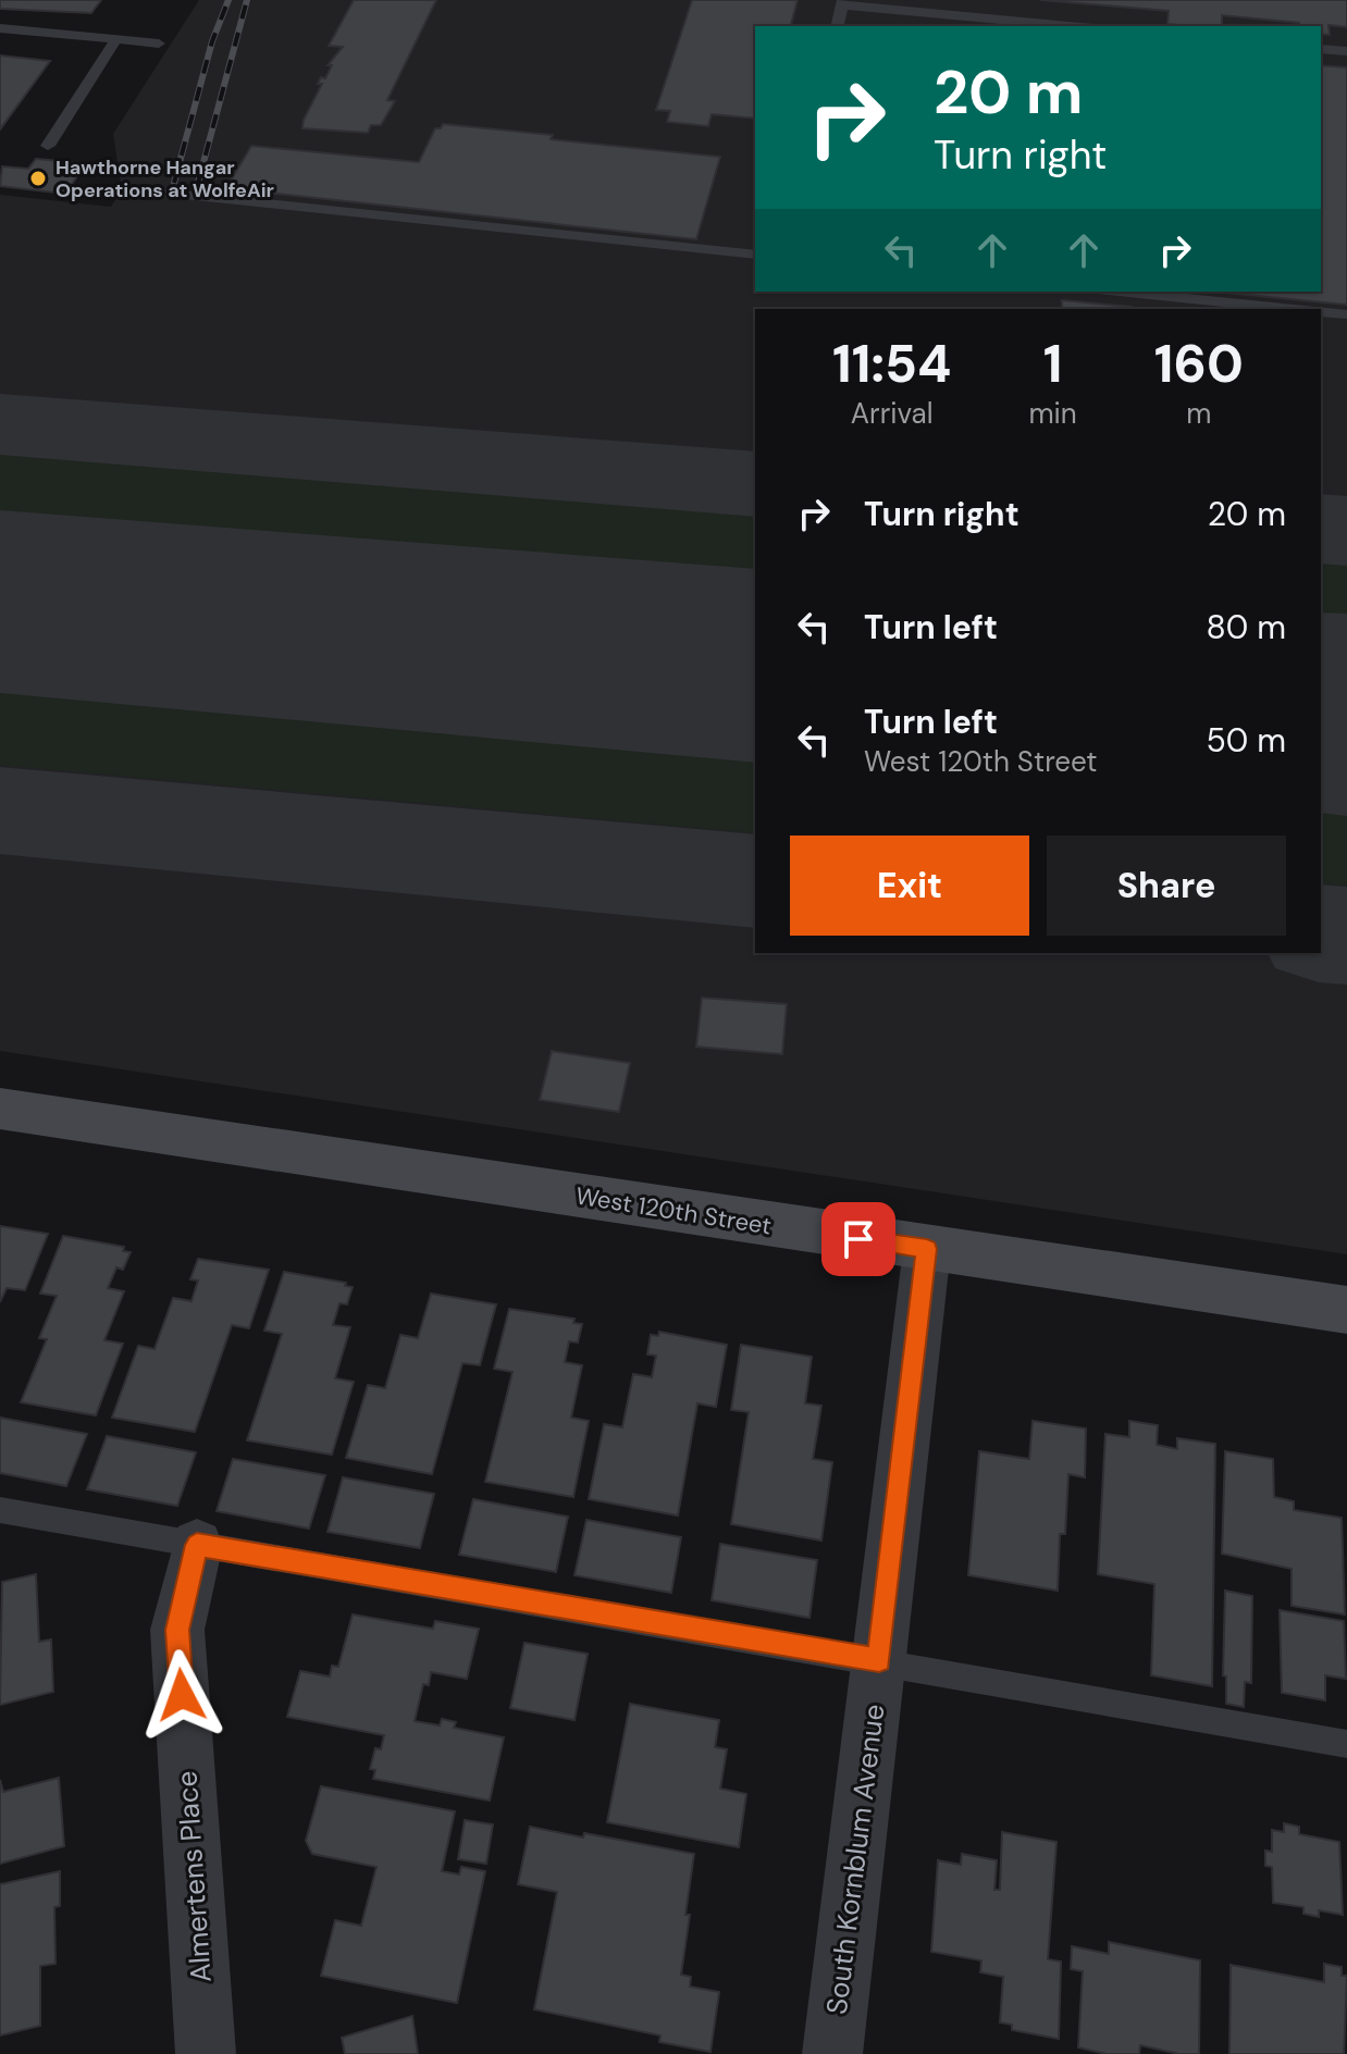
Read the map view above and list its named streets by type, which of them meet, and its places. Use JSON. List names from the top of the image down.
{
  "streets": {
    "main road": ["West 120th Street"],
    "street": ["South Kornblum Avenue", "Almertens Place"]
  },
  "crossings": [
    ["West 120th Street", "South Kornblum Avenue"]
  ],
  "places": ["Hawthorne Hangar Operations at WolfeAir"],
  "page": {
    "turn": ["20 m", "Turn right"],
    "eta": [
      "11:54",
      "Arrival",
      "1",
      "min",
      "160",
      "m"
    ],
    "list": [
      {
        "name": "Turn right",
        "value": "20 m"
      },
      {
        "name": "Turn left",
        "value": "80 m"
      },
      {
        "name": "Turn left",
        "note": "West 120th Street",
        "value": "50 m"
      }
    ],
    "buttons": ["Exit", "Share"]
  }
}
